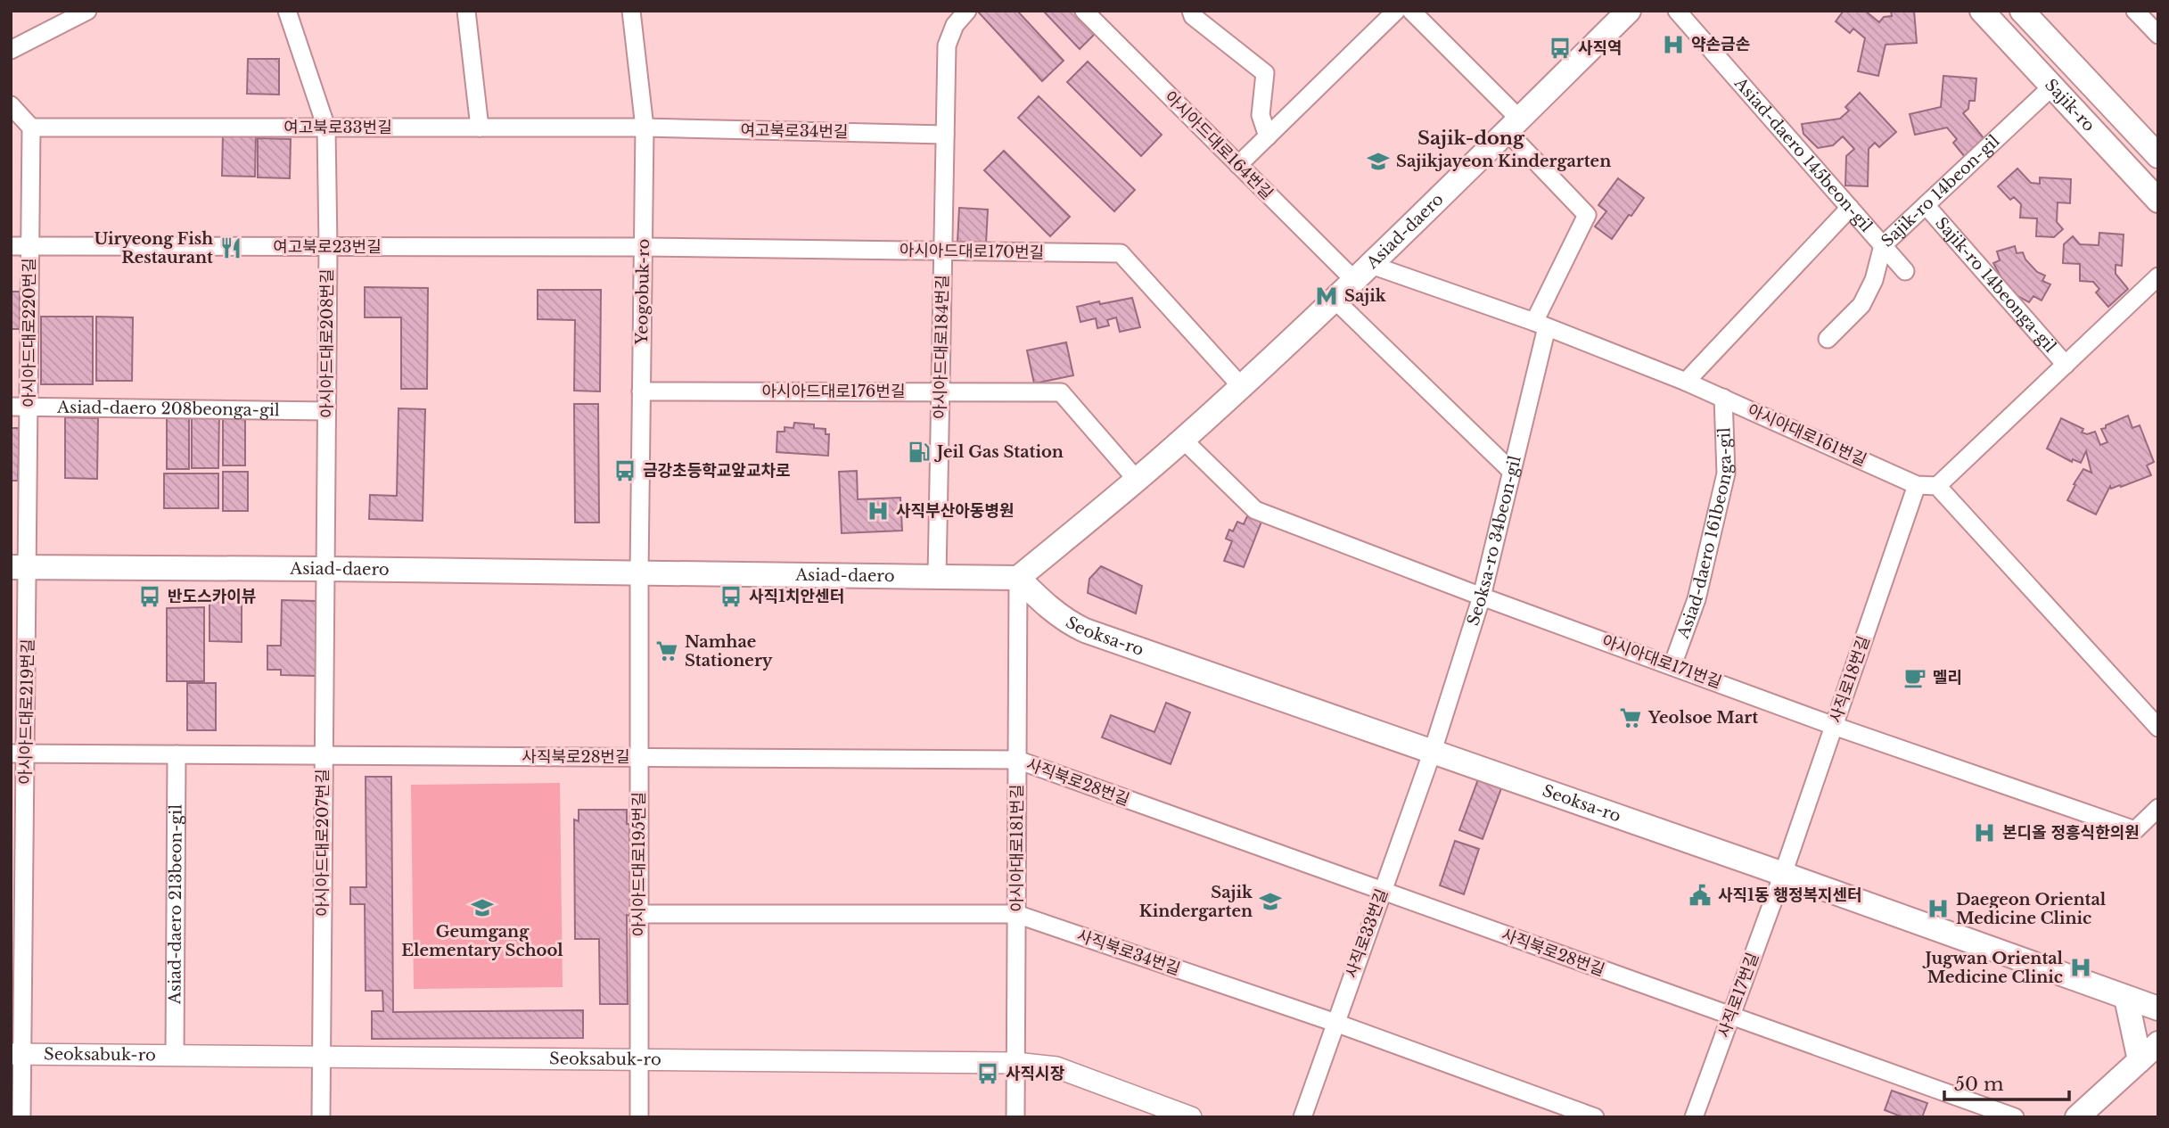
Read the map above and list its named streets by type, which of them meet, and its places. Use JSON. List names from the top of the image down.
{
  "streets": {
    "main road": ["Sajik-ro", "Asiad-daero", "Seoksa-ro"],
    "street": [
      "여고북로33번길",
      "여고북로34번길",
      "아시아드대로164번길",
      "Asiad-daero 145beon-gil",
      "Sajik-ro 14beon-gil",
      "여고북로23번길",
      "아시아드대로170번길",
      "Sajik-ro 14beonga-gil",
      "Yeogobuk-ro",
      "아시아드대로220번길",
      "아시아드대로208번길",
      "아시아드대로184번길",
      "아시아드대로176번길",
      "Asiad-daero 208beonga-gil",
      "아시아대로161번길",
      "Asiad-daero 161beonga-gil",
      "Seoksa-ro 34beon-gil",
      "아시아대로171번길",
      "사직로18번길",
      "아시아드대로219번길",
      "사직북로28번길",
      "아시아드대로207번길",
      "아시아대로181번길",
      "아시아드대로195번길",
      "Asiad-daero 213beon-gil",
      "사직로33번길",
      "사직북로34번길",
      "사직로17번길",
      "Seoksabuk-ro"
    ]
  },
  "crossings": [
    ["Sajik-ro", "Sajik-ro 14beon-gil"],
    ["여고북로33번길", "여고북로34번길"],
    ["여고북로33번길", "Yeogobuk-ro"],
    ["여고북로33번길", "아시아드대로220번길"],
    ["여고북로33번길", "아시아드대로208번길"],
    ["여고북로34번길", "Yeogobuk-ro"],
    ["여고북로34번길", "아시아드대로184번길"],
    ["아시아드대로164번길", "Asiad-daero"],
    ["아시아드대로164번길", "아시아대로161번길"],
    ["Asiad-daero 145beon-gil", "Sajik-ro 14beon-gil"],
    ["Sajik-ro 14beon-gil", "Sajik-ro 14beonga-gil"],
    ["Asiad-daero", "아시아드대로170번길"],
    ["Asiad-daero", "Yeogobuk-ro"],
    ["Asiad-daero", "아시아드대로220번길"],
    ["Asiad-daero", "아시아드대로208번길"],
    ["Asiad-daero", "아시아드대로184번길"],
    ["Asiad-daero", "아시아드대로176번길"],
    ["Asiad-daero", "아시아대로161번길"],
    ["Asiad-daero", "Seoksa-ro 34beon-gil"],
    ["Asiad-daero", "Seoksa-ro"],
    ["Asiad-daero", "아시아대로171번길"],
    ["Asiad-daero", "아시아드대로219번길"],
    ["Asiad-daero", "아시아드대로207번길"],
    ["Asiad-daero", "아시아대로181번길"],
    ["Asiad-daero", "아시아드대로195번길"],
    ["여고북로23번길", "아시아드대로170번길"],
    ["여고북로23번길", "Yeogobuk-ro"],
    ["여고북로23번길", "아시아드대로220번길"],
    ["여고북로23번길", "아시아드대로208번길"],
    ["아시아드대로170번길", "Yeogobuk-ro"],
    ["아시아드대로170번길", "아시아드대로184번길"],
    ["Yeogobuk-ro", "아시아드대로176번길"],
    ["Yeogobuk-ro", "아시아드대로195번길"],
    ["아시아드대로220번길", "Asiad-daero 208beonga-gil"],
    ["아시아드대로220번길", "아시아드대로219번길"],
    ["아시아드대로208번길", "Asiad-daero 208beonga-gil"],
    ["아시아드대로208번길", "아시아드대로207번길"],
    ["아시아드대로184번길", "아시아드대로176번길"],
    ["아시아대로161번길", "Asiad-daero 161beonga-gil"],
    ["아시아대로161번길", "Seoksa-ro 34beon-gil"],
    ["아시아대로161번길", "사직로18번길"],
    ["Asiad-daero 161beonga-gil", "아시아대로171번길"],
    ["Seoksa-ro 34beon-gil", "Seoksa-ro"],
    ["Seoksa-ro 34beon-gil", "아시아대로171번길"],
    ["Seoksa-ro 34beon-gil", "사직로33번길"],
    ["Seoksa-ro", "사직로18번길"],
    ["Seoksa-ro", "아시아대로181번길"],
    ["Seoksa-ro", "사직로33번길"],
    ["Seoksa-ro", "사직로17번길"],
    ["아시아대로171번길", "사직로18번길"],
    ["사직로18번길", "사직로17번길"],
    ["아시아드대로219번길", "사직북로28번길"],
    ["아시아드대로219번길", "Seoksabuk-ro"],
    ["사직북로28번길", "아시아드대로207번길"],
    ["사직북로28번길", "아시아대로181번길"],
    ["사직북로28번길", "아시아드대로195번길"],
    ["사직북로28번길", "Asiad-daero 213beon-gil"],
    ["사직북로28번길", "사직로33번길"],
    ["사직북로28번길", "사직로17번길"],
    ["아시아드대로207번길", "Seoksabuk-ro"],
    ["아시아대로181번길", "사직북로34번길"],
    ["아시아대로181번길", "Seoksabuk-ro"],
    ["아시아드대로195번길", "사직북로34번길"],
    ["아시아드대로195번길", "Seoksabuk-ro"],
    ["Asiad-daero 213beon-gil", "Seoksabuk-ro"],
    ["사직로33번길", "사직북로34번길"]
  ],
  "districts": ["Sajik-dong"],
  "places": {
    "hospital": [
      "약손금손",
      "사직부산아동병원",
      "본디올 정흥식한의원",
      "Daegeon Oriental Medicine Clinic",
      "Jugwan Oriental Medicine Clinic"
    ],
    "bus stop": [
      "사직역",
      "금강초등학교앞교차로",
      "반도스카이뷰",
      "사직1치안센터",
      "사직시장"
    ],
    "school or university": ["Sajikjayeon Kindergarten", "Sajik Kindergarten", "Geumgang Elementary School"],
    "restaurant": ["Uiryeong Fish Restaurant"],
    "metro station": ["Sajik"],
    "fuel station": ["Jeil Gas Station"],
    "supermarket": ["Namhae Stationery", "Yeolsoe Mart"],
    "cafe": ["멜리"],
    "public building": ["사직1동 행정복지센터"]
  },
  "scale_bar": "50 m"
}
